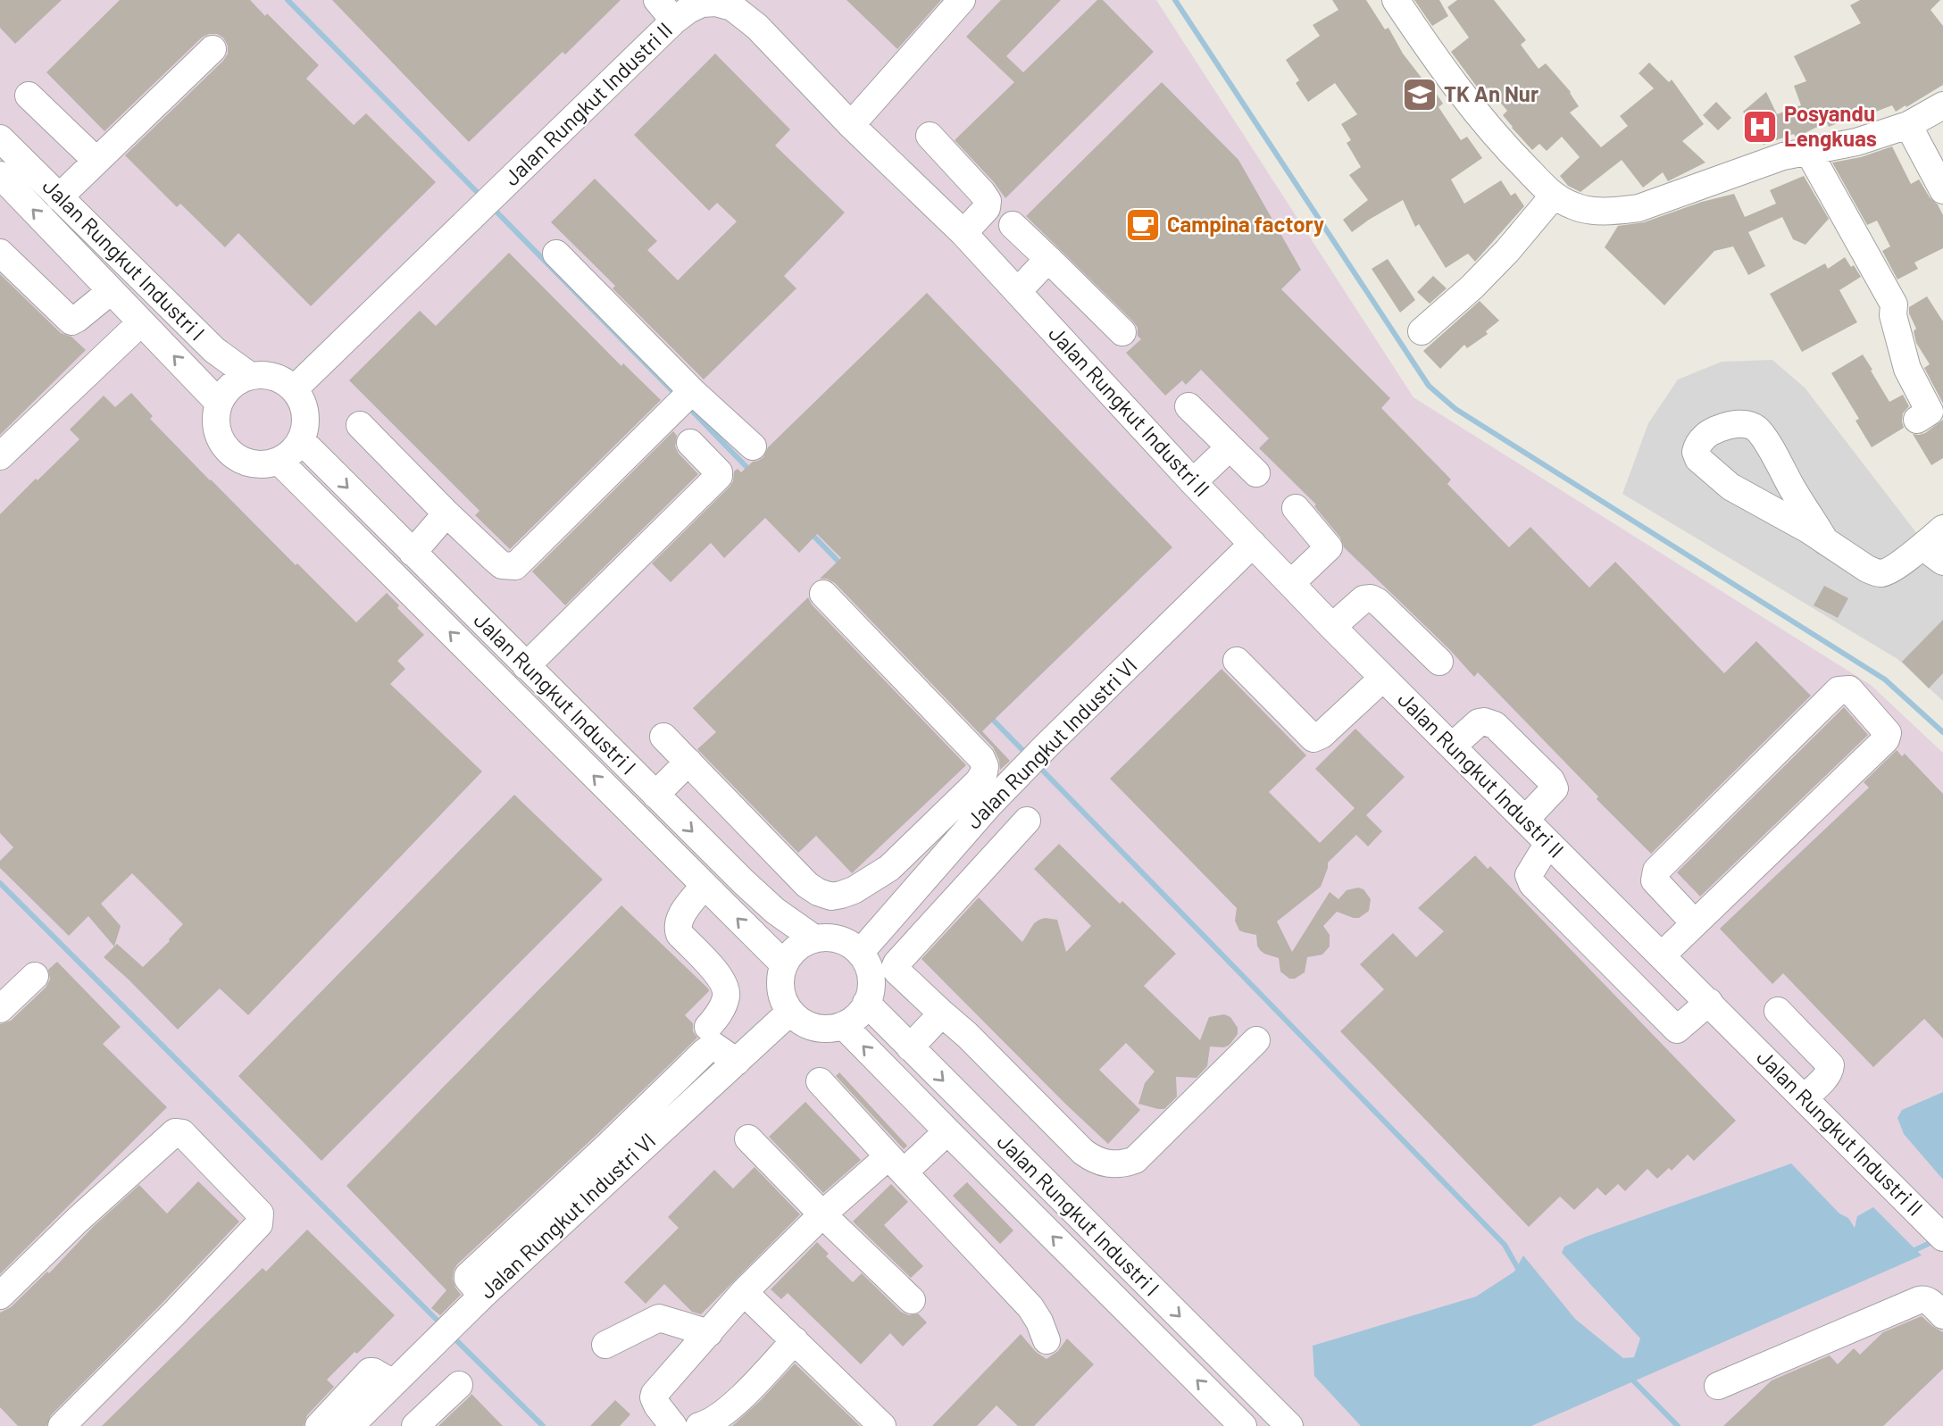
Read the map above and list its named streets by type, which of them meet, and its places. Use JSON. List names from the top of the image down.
{
  "streets": {
    "street": ["Jalan Rungkut Industri II", "Jalan Rungkut Industri I", "Jalan Rungkut Industri VI"]
  },
  "crossings": [
    ["Jalan Rungkut Industri II", "Jalan Rungkut Industri I"],
    ["Jalan Rungkut Industri II", "Jalan Rungkut Industri VI"],
    ["Jalan Rungkut Industri I", "Jalan Rungkut Industri VI"]
  ],
  "places": {
    "school or university": ["TK An Nur"],
    "hospital": ["Posyandu Lengkuas"],
    "cafe": ["Campina factory"]
  }
}
